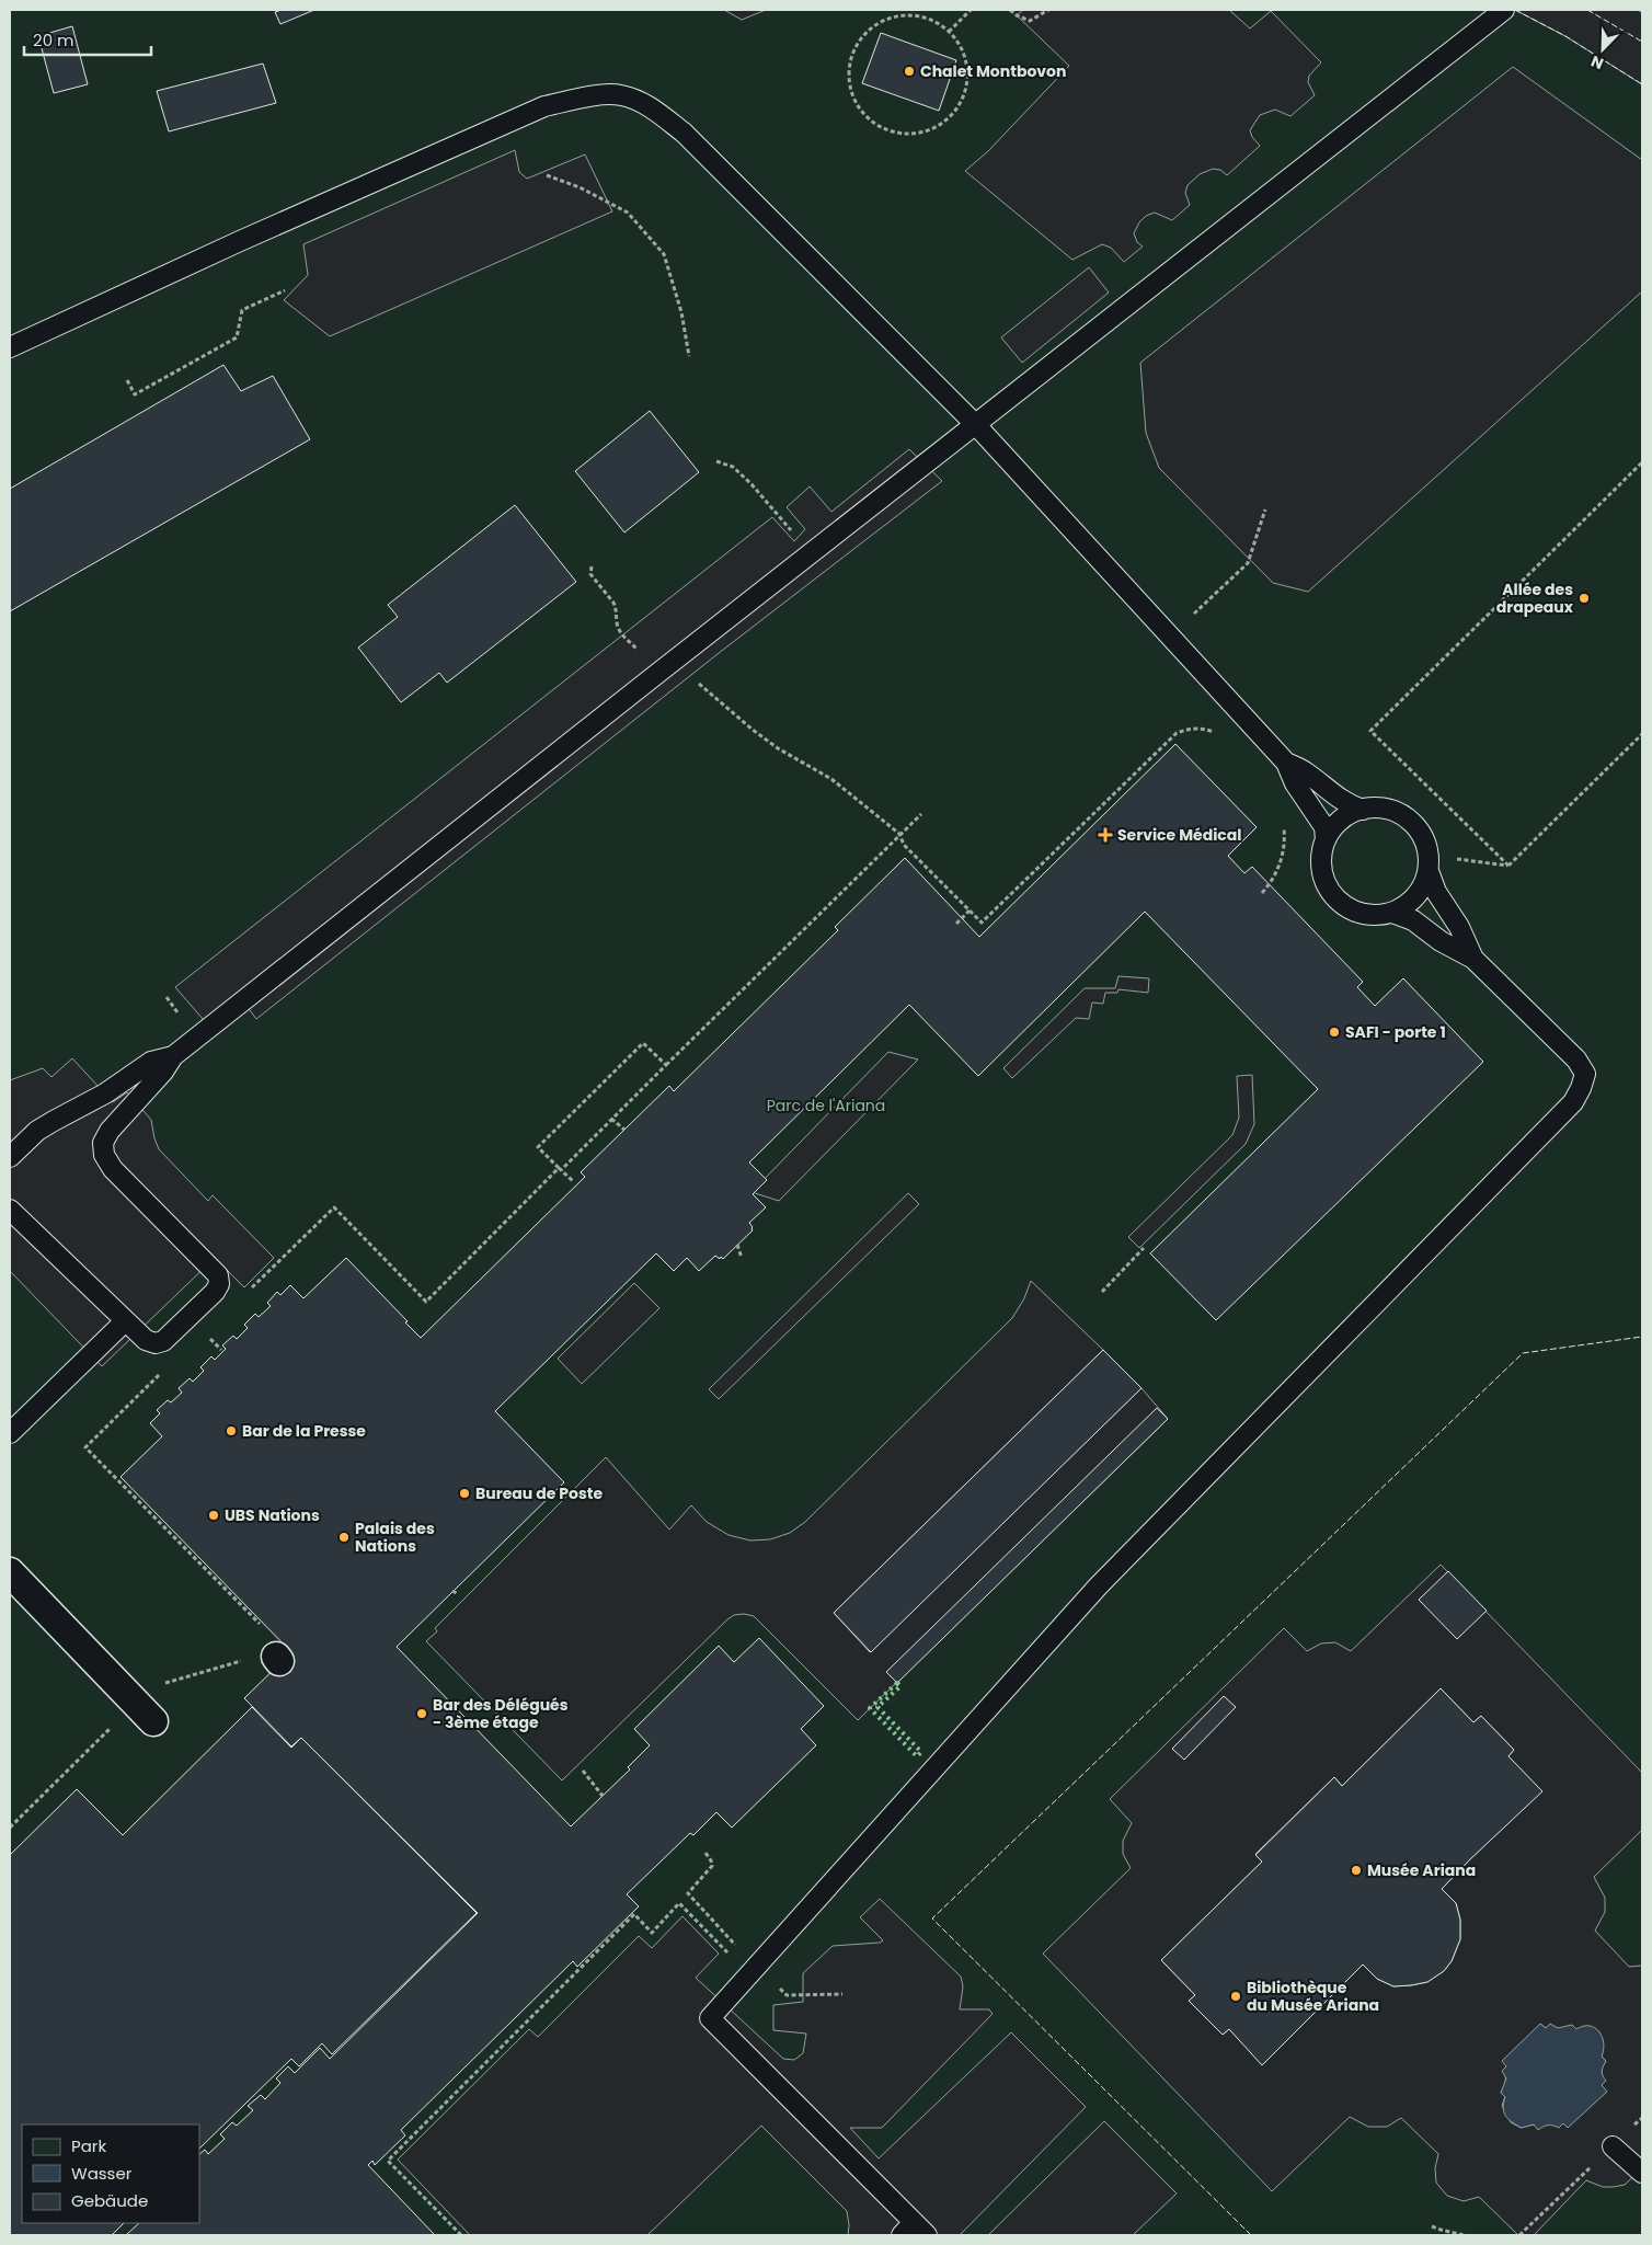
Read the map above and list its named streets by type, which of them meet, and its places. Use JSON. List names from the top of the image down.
{
  "parks": ["Parc de l'Ariana"],
  "places": {
    "other": [
      "Chalet Montbovon",
      "Allée des drapeaux",
      "SAFI - porte 1",
      "Bar de la Presse",
      "Bureau de Poste",
      "UBS Nations",
      "Palais des Nations",
      "Bar des Délégués - 3ème étage",
      "Musée Ariana",
      "Bibliothèque du Musée Ariana"
    ],
    "health": ["Service Médical"]
  },
  "legend": ["Park", "Wasser", "Gebäude"],
  "scale_bar": "20 m",
  "north": "bottom left"
}
